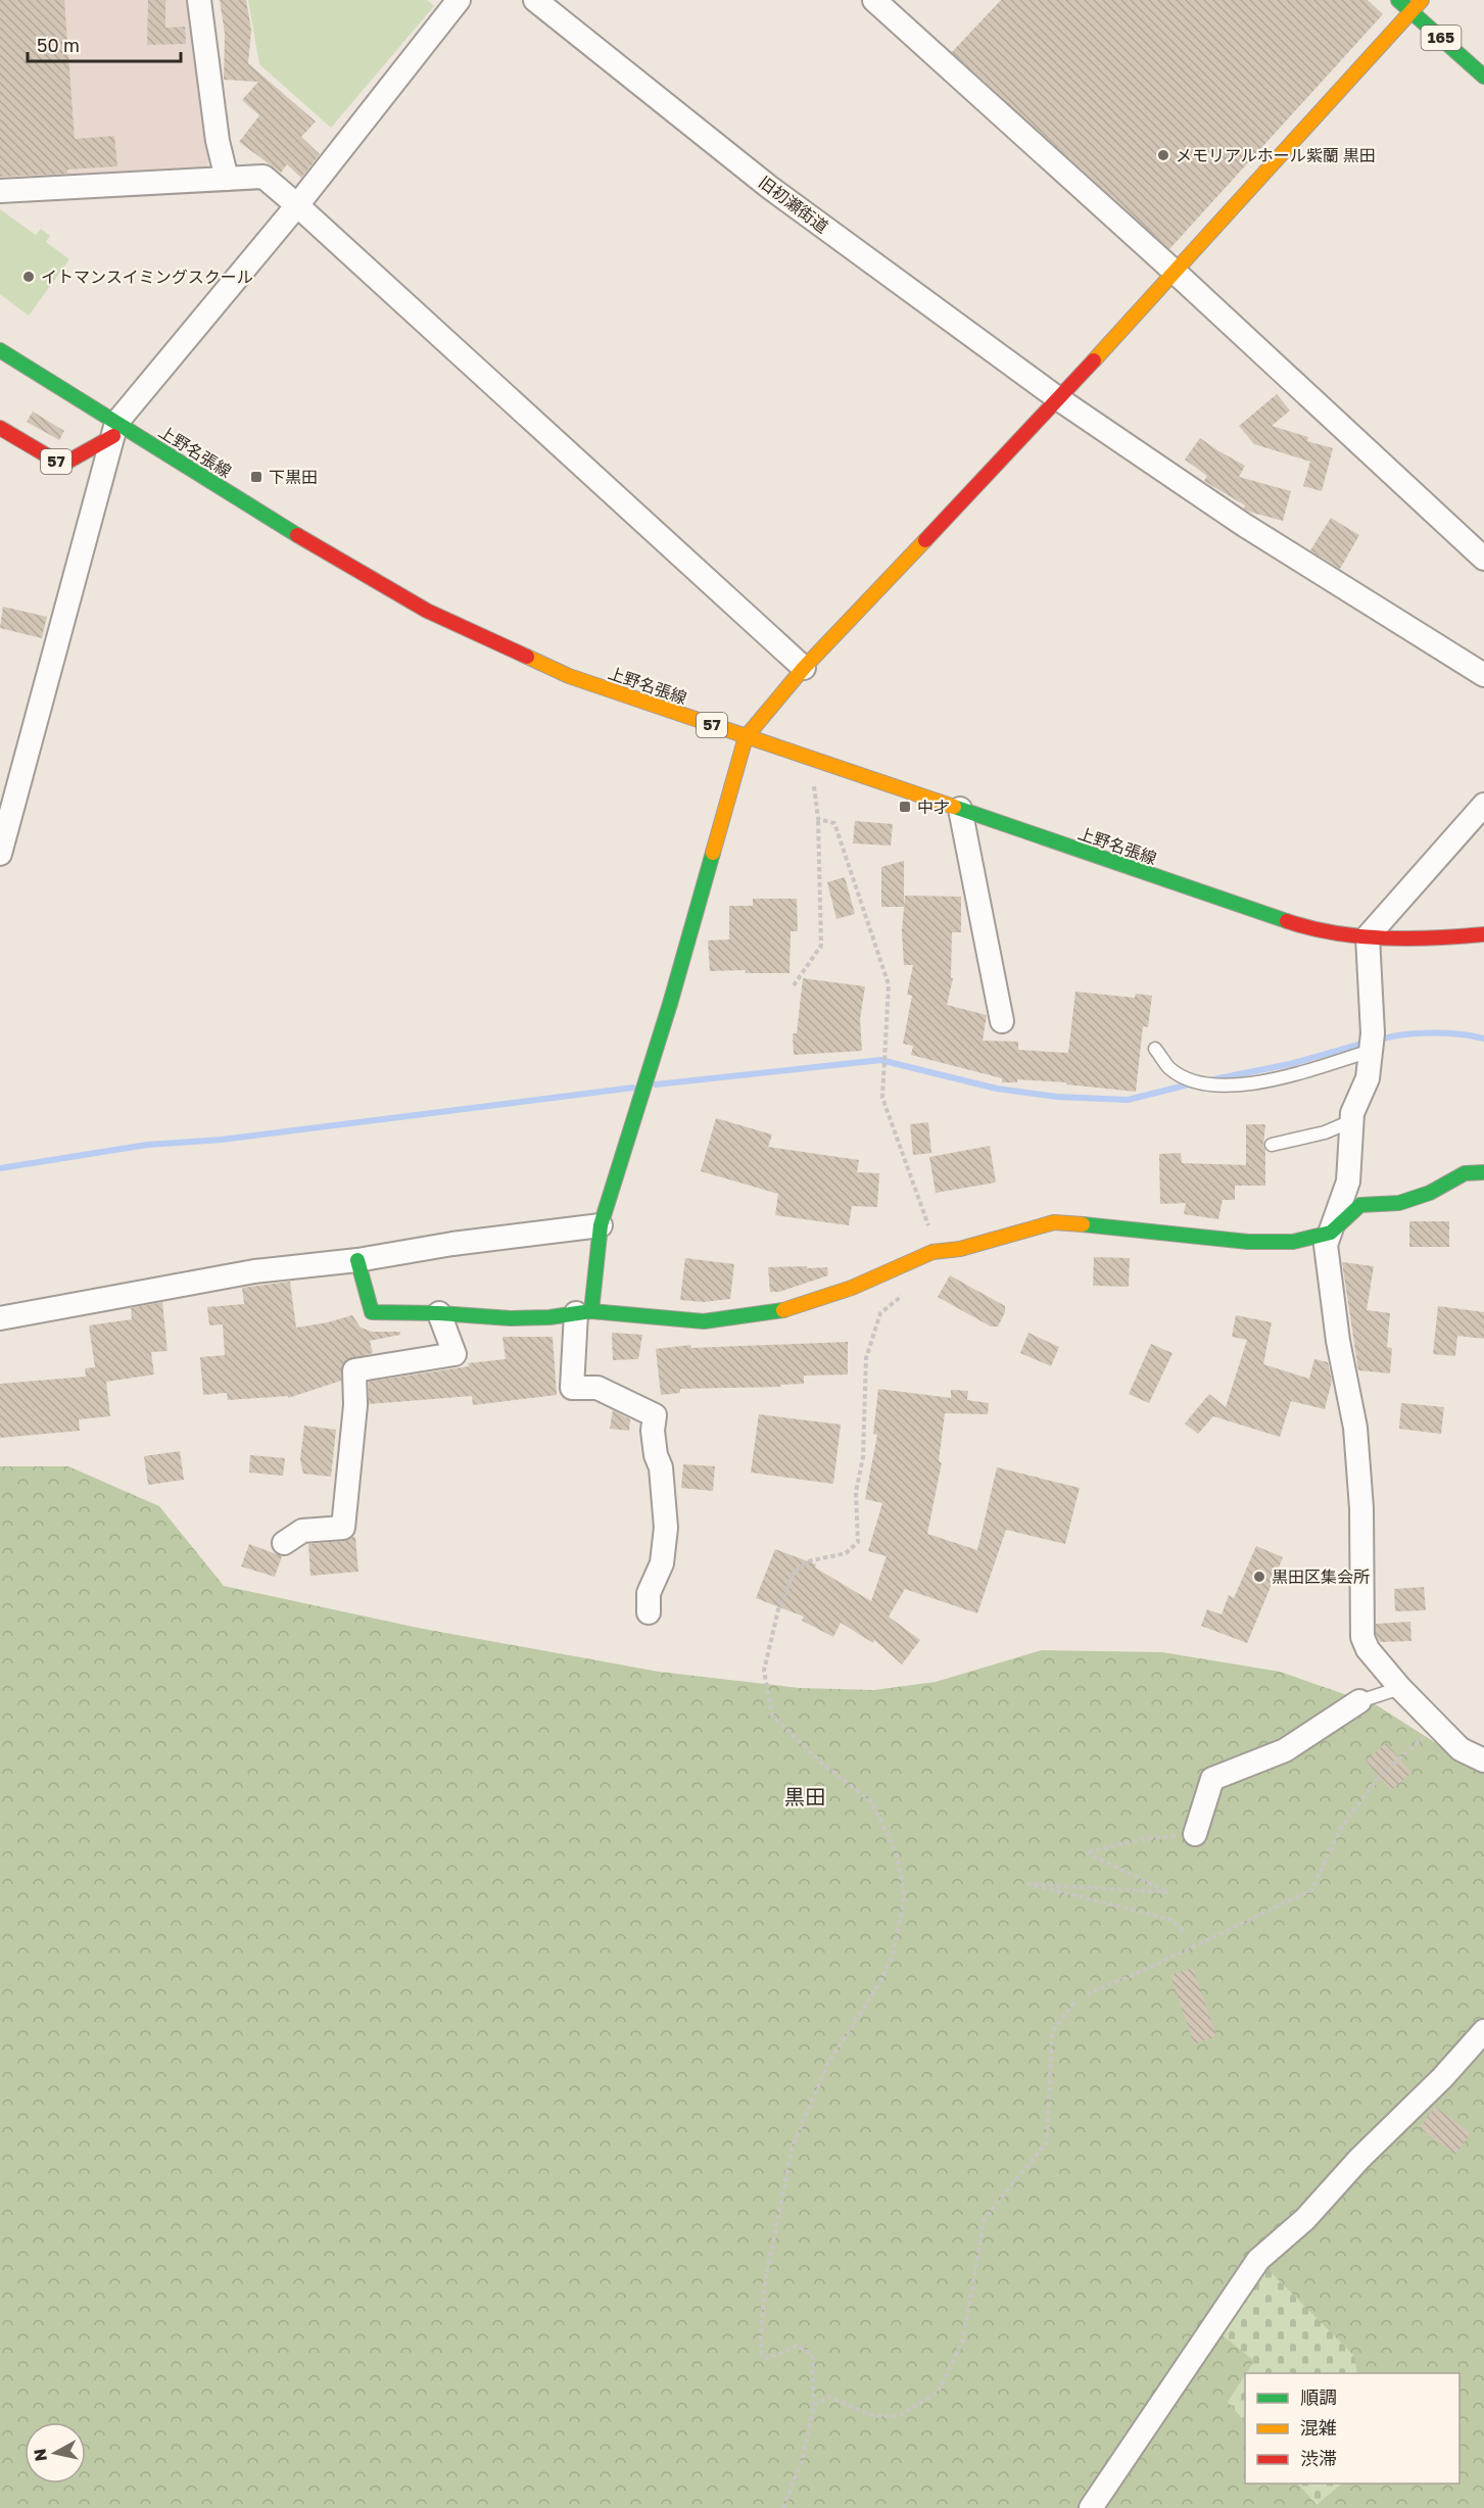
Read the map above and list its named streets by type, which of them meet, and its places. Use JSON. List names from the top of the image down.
{
  "streets": {
    "main road": ["165", "上野名張線", "57"],
    "street": ["旧初瀬街道"]
  },
  "crossings": [
    ["上野名張線", "57"]
  ],
  "districts": ["黒田"],
  "places": {
    "other": ["メモリアルホール紫蘭 黒田", "イトマンスイミングスクール", "黒田区集会所"],
    "transit": ["下黒田", "中才"]
  },
  "legend": ["順調", "混雑", "渋滞"],
  "scale_bar": "50 m",
  "north": "left"
}
